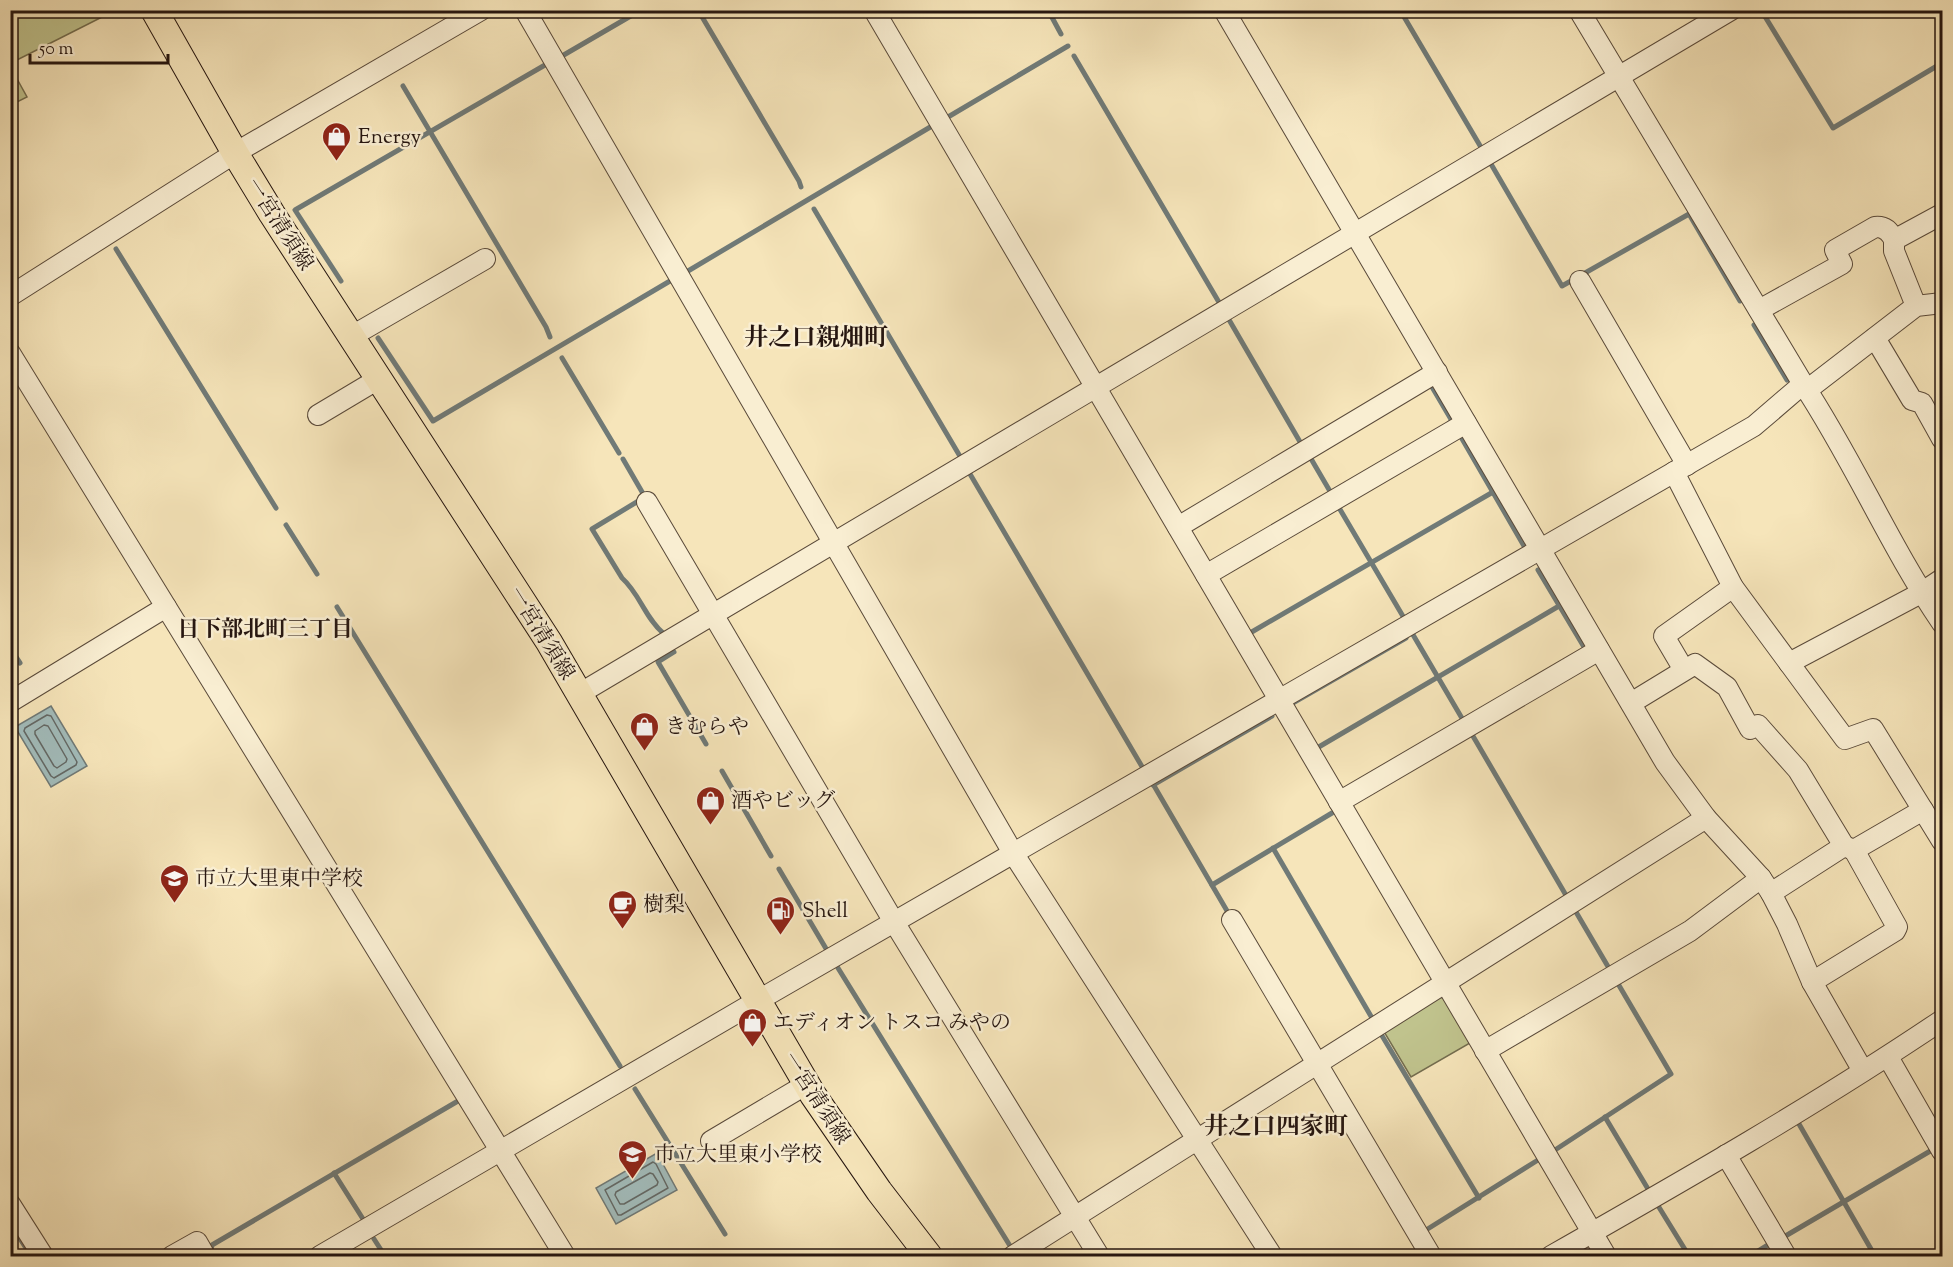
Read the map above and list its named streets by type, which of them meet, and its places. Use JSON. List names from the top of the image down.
{
  "streets": {
    "main road": ["一宮清須線"]
  },
  "districts": ["井之口親畑町", "日下部北町三丁目", "井之口四家町"],
  "places": {
    "shop": [
      "Energy",
      "きむらや",
      "酒やビッグ",
      "エディオン トスコ みやの"
    ],
    "school or university": ["市立大里東中学校", "市立大里東小学校"],
    "cafe": ["樹梨"],
    "fuel station": ["Shell"]
  },
  "scale_bar": "50 m"
}
